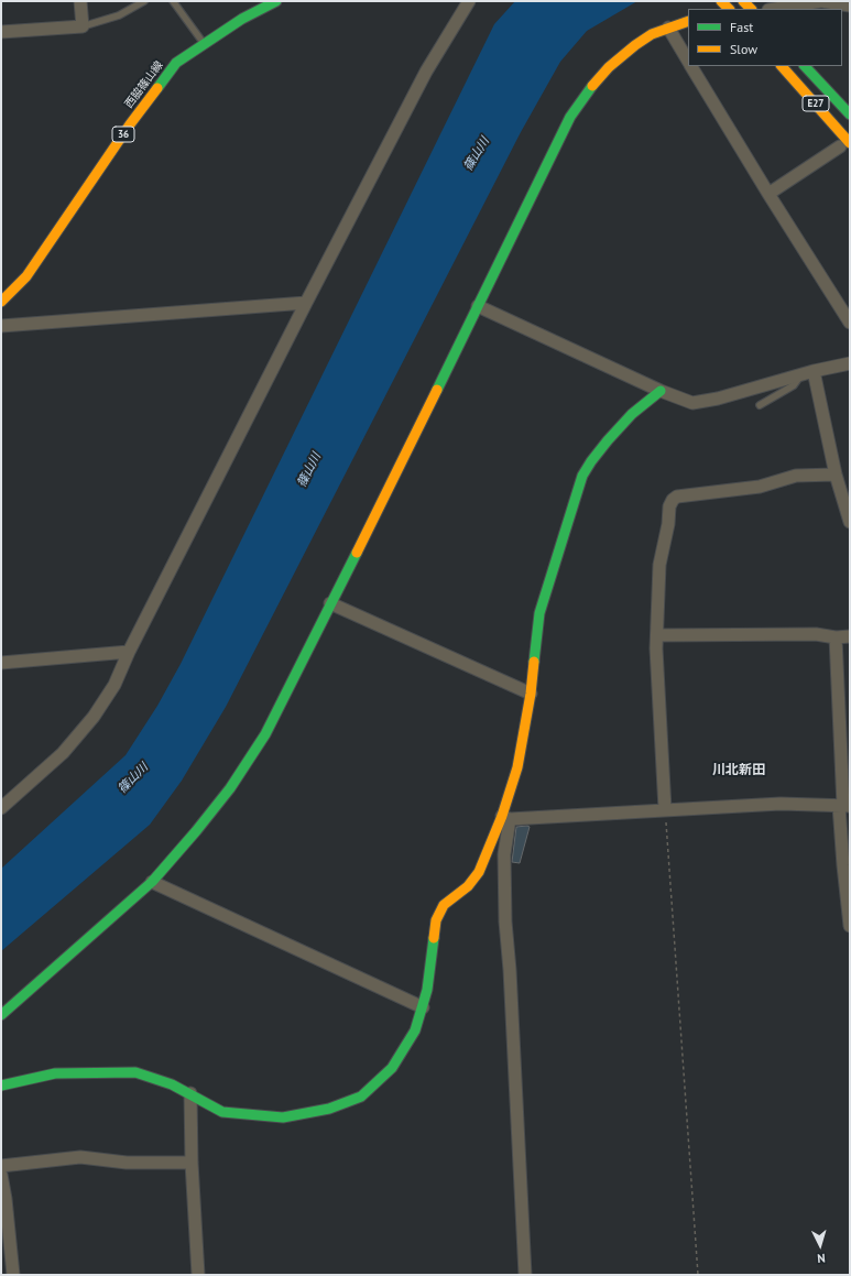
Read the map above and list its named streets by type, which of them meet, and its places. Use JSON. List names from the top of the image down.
{
  "streets": {
    "main road": ["西脇篠山線", "E27", "36"]
  },
  "districts": ["川北新田"],
  "water": ["篠山川"],
  "legend": ["Fast", "Slow"],
  "north": "bottom"
}
